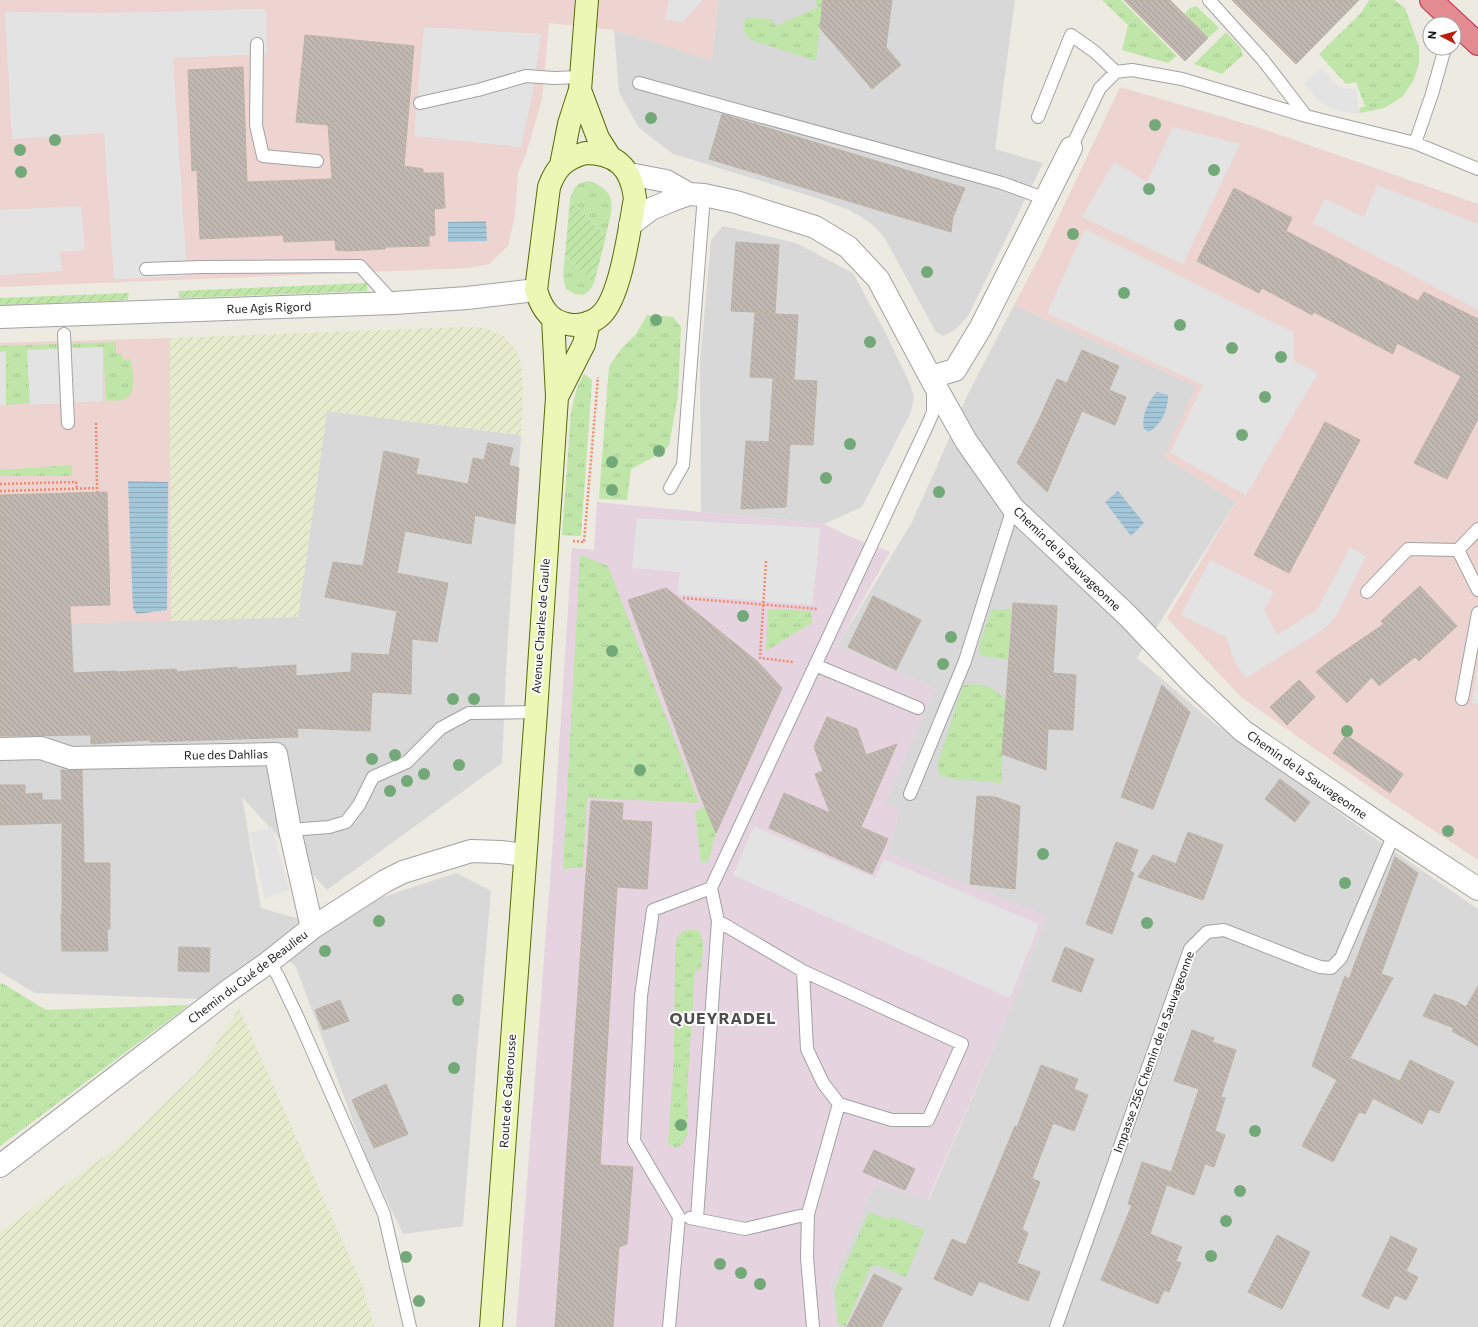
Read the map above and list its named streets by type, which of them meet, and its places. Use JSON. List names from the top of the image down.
{
  "streets": {
    "main road": ["Avenue Charles de Gaulle", "Route de Caderousse"],
    "street": [
      "Rue Agis Rigord",
      "Chemin de la Sauvageonne",
      "Rue des Dahlias",
      "Chemin du Gué de Beaulieu"
    ],
    "lane": ["Impasse 256 Chemin de la Sauvageonne"]
  },
  "crossings": [
    ["Chemin de la Sauvageonne", "Impasse 256 Chemin de la Sauvageonne"],
    ["Avenue Charles de Gaulle", "Chemin du Gué de Beaulieu"],
    ["Avenue Charles de Gaulle", "Route de Caderousse"],
    ["Rue des Dahlias", "Chemin du Gué de Beaulieu"],
    ["Chemin du Gué de Beaulieu", "Route de Caderousse"]
  ],
  "districts": ["QUEYRADEL"],
  "north": "left"
}
